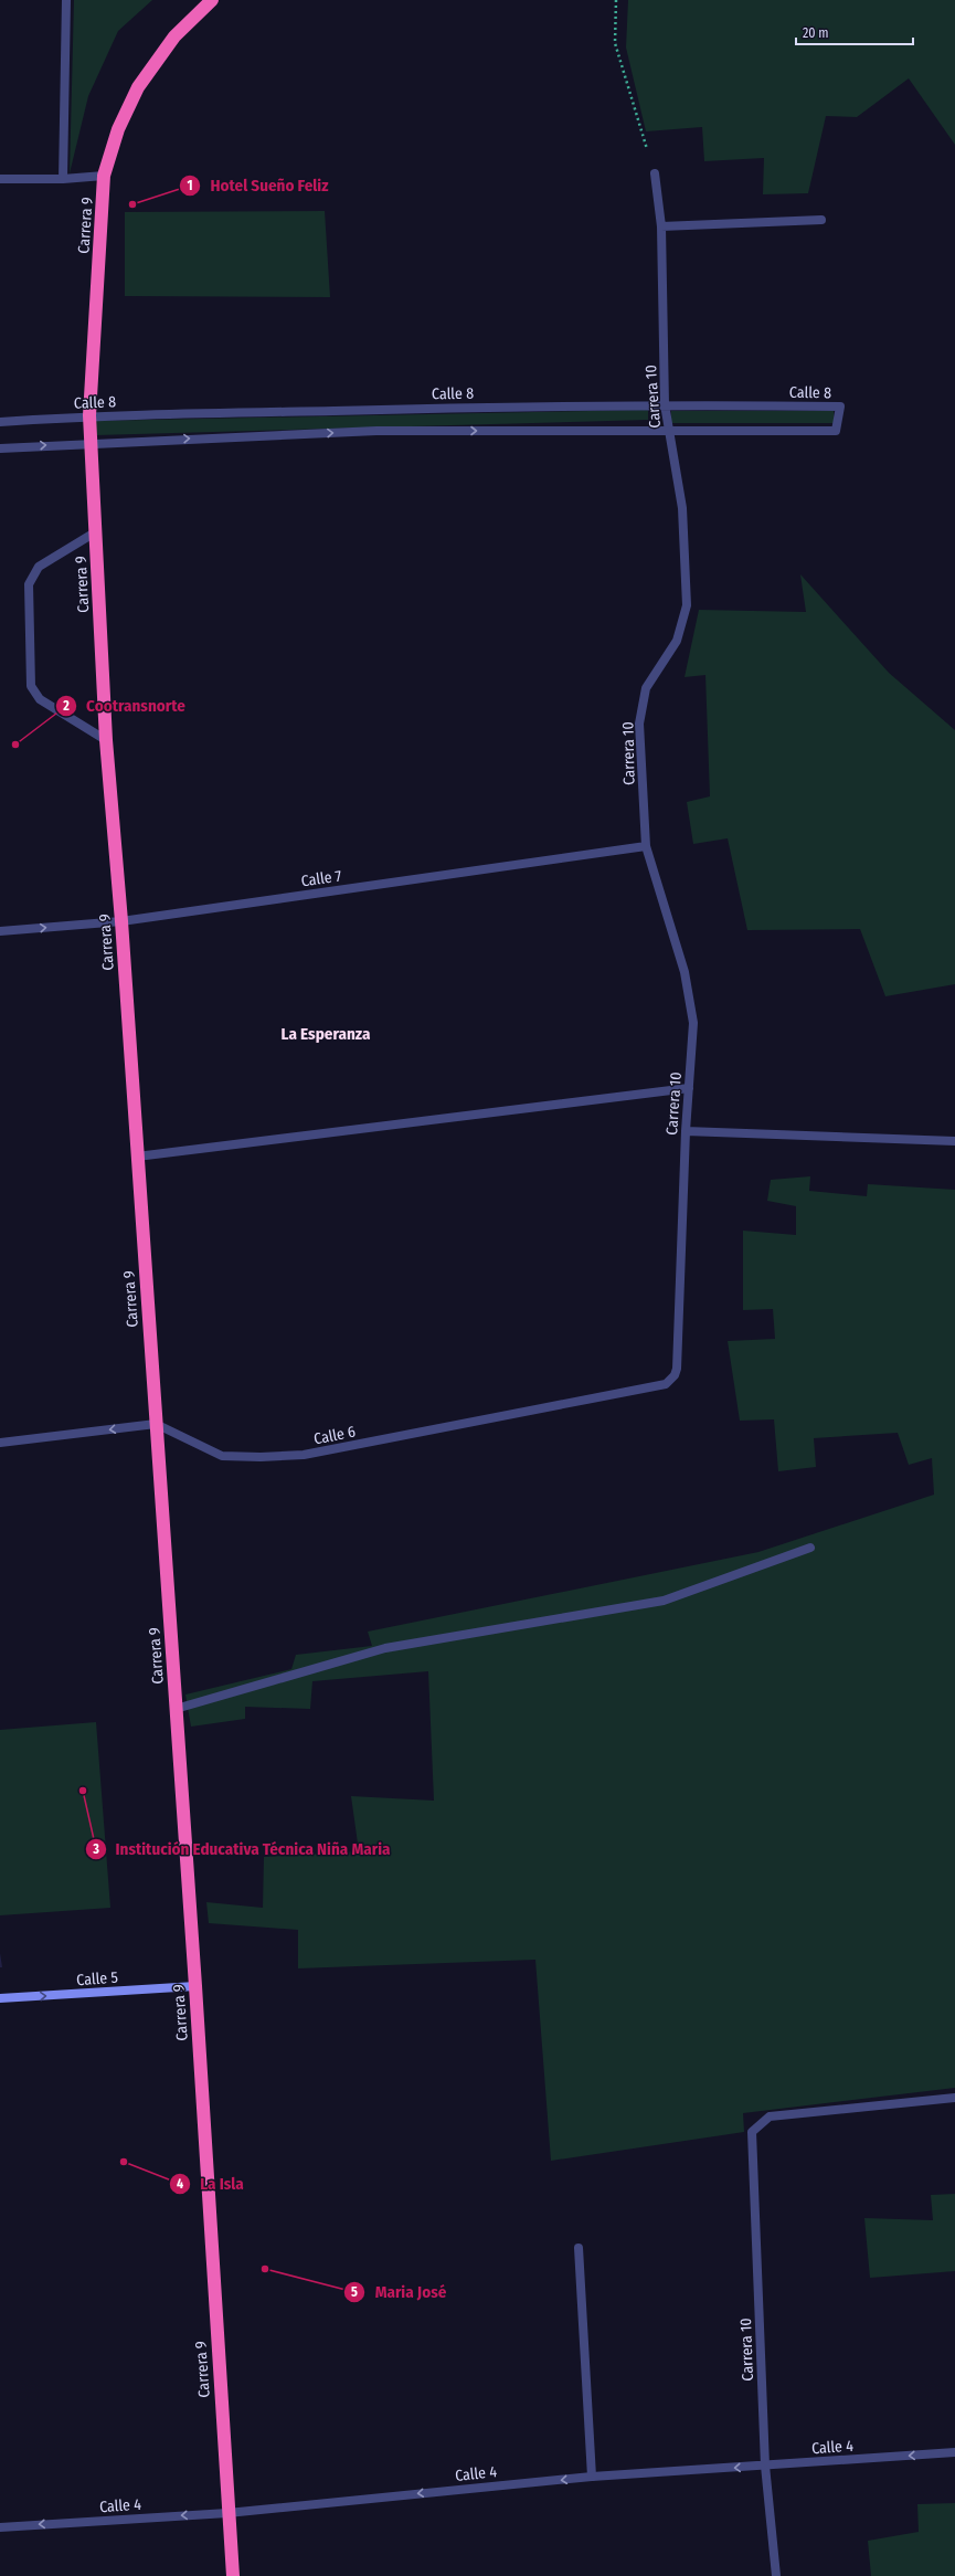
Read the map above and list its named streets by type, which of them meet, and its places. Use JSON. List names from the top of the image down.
{
  "streets": {
    "highway": ["Carrera 9"],
    "street": [
      "Calle 8",
      "Carrera 10",
      "Calle 7",
      "Calle 6",
      "Calle 5",
      "Calle 4"
    ]
  },
  "crossings": [
    ["Carrera 9", "Calle 8"],
    ["Carrera 9", "Calle 7"],
    ["Carrera 9", "Calle 6"],
    ["Carrera 9", "Calle 5"],
    ["Carrera 9", "Calle 4"],
    ["Calle 8", "Carrera 10"],
    ["Carrera 10", "Calle 7"],
    ["Carrera 10", "Calle 6"],
    ["Carrera 10", "Calle 4"]
  ],
  "one_way": ["Calle 5", "Calle 4"],
  "districts": ["La Esperanza"],
  "places": [
    "Hotel Sueño Feliz",
    "Cootransnorte",
    "Institución Educativa Técnica Niña Maria",
    "La Isla",
    "Maria José"
  ],
  "scale_bar": "20 m"
}
